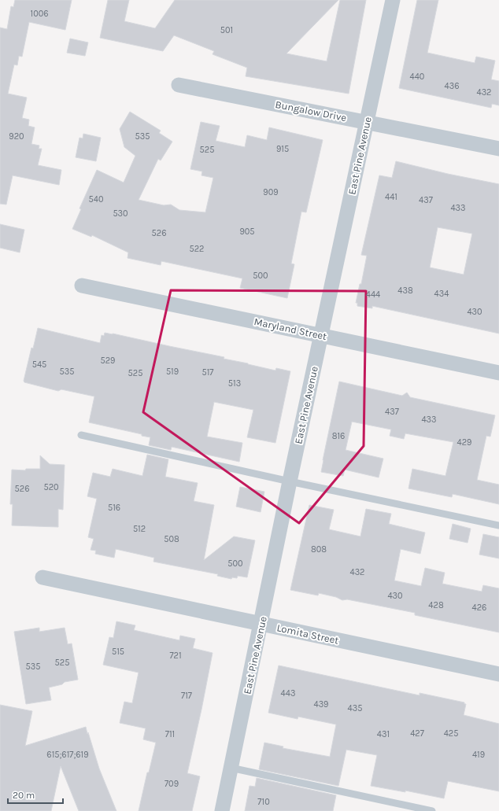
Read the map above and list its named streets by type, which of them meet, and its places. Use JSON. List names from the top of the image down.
{
  "streets": {
    "street": [
      "Bungalow Drive",
      "East Pine Avenue",
      "Maryland Street",
      "Lomita Street"
    ]
  },
  "crossings": [
    ["Bungalow Drive", "East Pine Avenue"],
    ["East Pine Avenue", "Maryland Street"],
    ["East Pine Avenue", "Lomita Street"]
  ],
  "house_numbers": [
    "1006",
    "501",
    "440",
    "436",
    "432",
    "920",
    "535",
    "915",
    "525",
    "909",
    "441",
    "540",
    "437",
    "433",
    "530",
    "905",
    "526",
    "522",
    "500",
    "438",
    "434",
    "444",
    "430",
    "529",
    "545",
    "535",
    "519",
    "517",
    "525",
    "513",
    "437",
    "433",
    "816",
    "429",
    "520",
    "526",
    "516",
    "512",
    "508",
    "808",
    "500",
    "432",
    "430",
    "428",
    "426",
    "515",
    "721",
    "525",
    "535",
    "443",
    "717",
    "439",
    "435",
    "427",
    "425",
    "711",
    "431",
    "615;617;619",
    "419",
    "709",
    "710"
  ],
  "scale_bar": "20 m"
}
